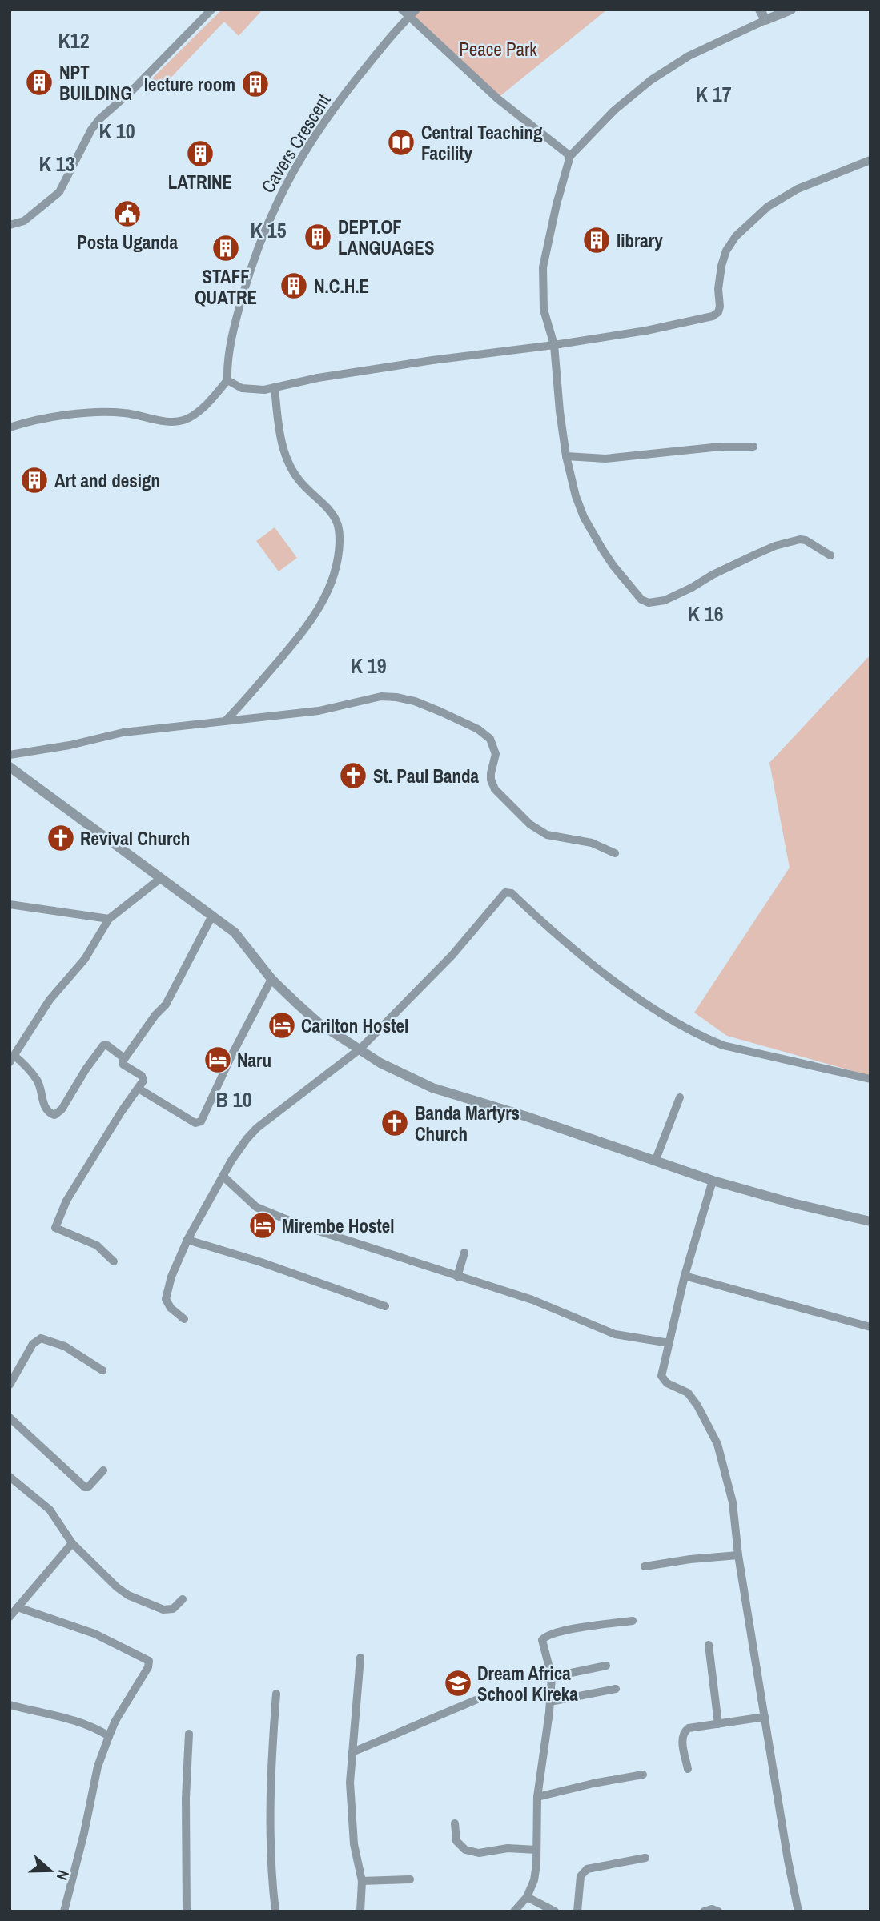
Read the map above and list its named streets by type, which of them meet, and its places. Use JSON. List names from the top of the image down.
{
  "streets": {
    "street": ["Cavers Crescent"]
  },
  "districts": [
    "K12",
    "K 17",
    "K 10",
    "K 13",
    "K 15",
    "K 16",
    "K 19",
    "B 10"
  ],
  "parks": ["Peace Park"],
  "places": {
    "building": [
      "NPT BUILDING",
      "lecture room",
      "LATRINE",
      "DEPT.OF LANGUAGES",
      "library",
      "STAFF QUATRE",
      "N.C.H.E",
      "Art and design"
    ],
    "library": ["Central Teaching Facility"],
    "public building": ["Posta Uganda"],
    "church": ["St. Paul Banda", "Revival Church", "Banda Martyrs Church"],
    "hotel": ["Carilton Hostel", "Naru", "Mirembe Hostel"],
    "school or university": ["Dream Africa School Kireka"]
  },
  "north": "right"
}
